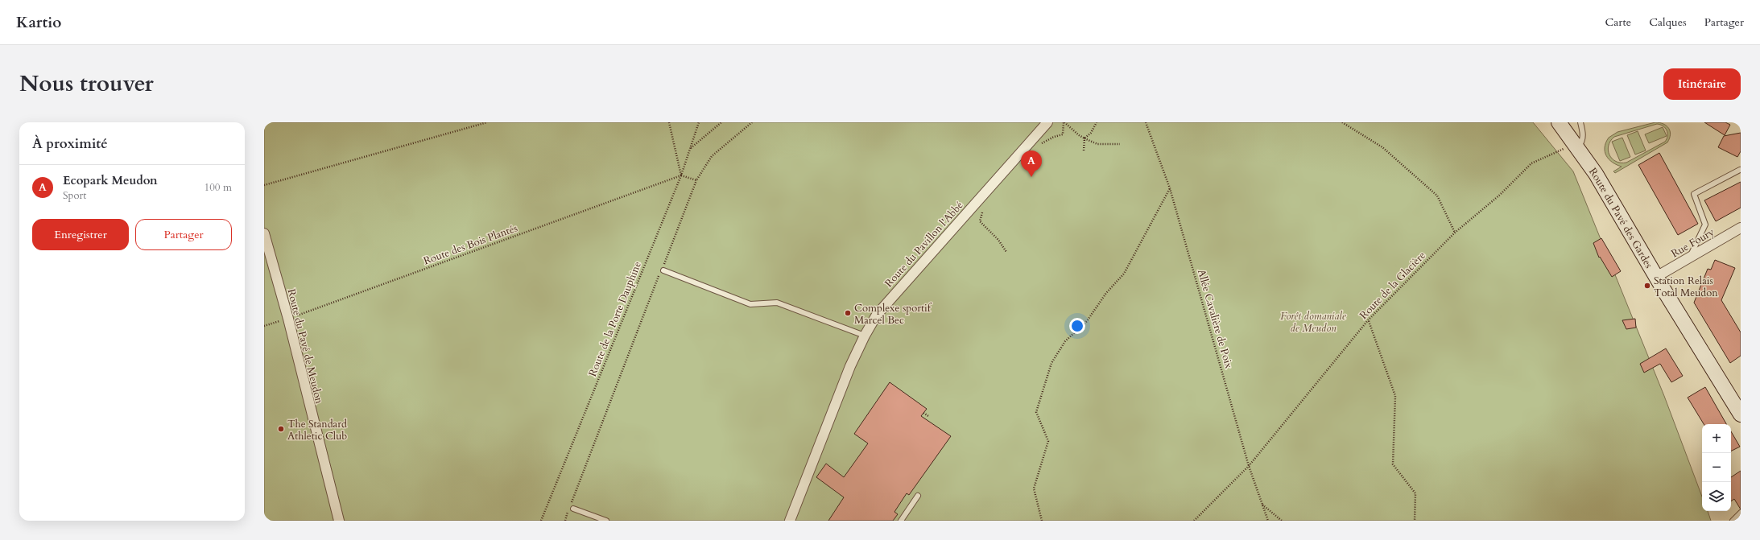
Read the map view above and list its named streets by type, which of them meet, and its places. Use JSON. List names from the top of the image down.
{
  "streets": {
    "main road": ["Route du Pavé des Gardes"],
    "street": ["Rue Foury", "Route du Pavillon l'Abbé", "Route du Pavé de Meudon"],
    "path": [
      "Route des Bois Plantés",
      "Route de la Glacière",
      "Route de la Porte Dauphine",
      "Allée Cavalière de Poix"
    ]
  },
  "crossings": [
    ["Route du Pavé des Gardes", "Rue Foury"],
    ["Route du Pavé des Gardes", "Route de la Glacière"],
    ["Route des Bois Plantés", "Route de la Porte Dauphine"],
    ["Route des Bois Plantés", "Route du Pavé de Meudon"],
    ["Route de la Glacière", "Allée Cavalière de Poix"]
  ],
  "parks": ["Forêt domaniale de Meudon"],
  "places": ["Station Relais Total Meudon", "Complexe sportif Marcel Bec", "The Standard Athletic Club"],
  "page": {
    "header": "Kartio",
    "nav": ["Carte", "Calques", "Partager"],
    "title": "Nous trouver",
    "buttons": [
      "Itinéraire",
      ["Enregistrer", "Partager"]
    ],
    "heading": "À proximité",
    "pins": "A",
    "list": [
      {
        "mark": "A",
        "name": "Ecopark Meudon",
        "note": "Sport",
        "value": "100 m"
      }
    ],
    "map_buttons": ["+", "−"]
  }
}
